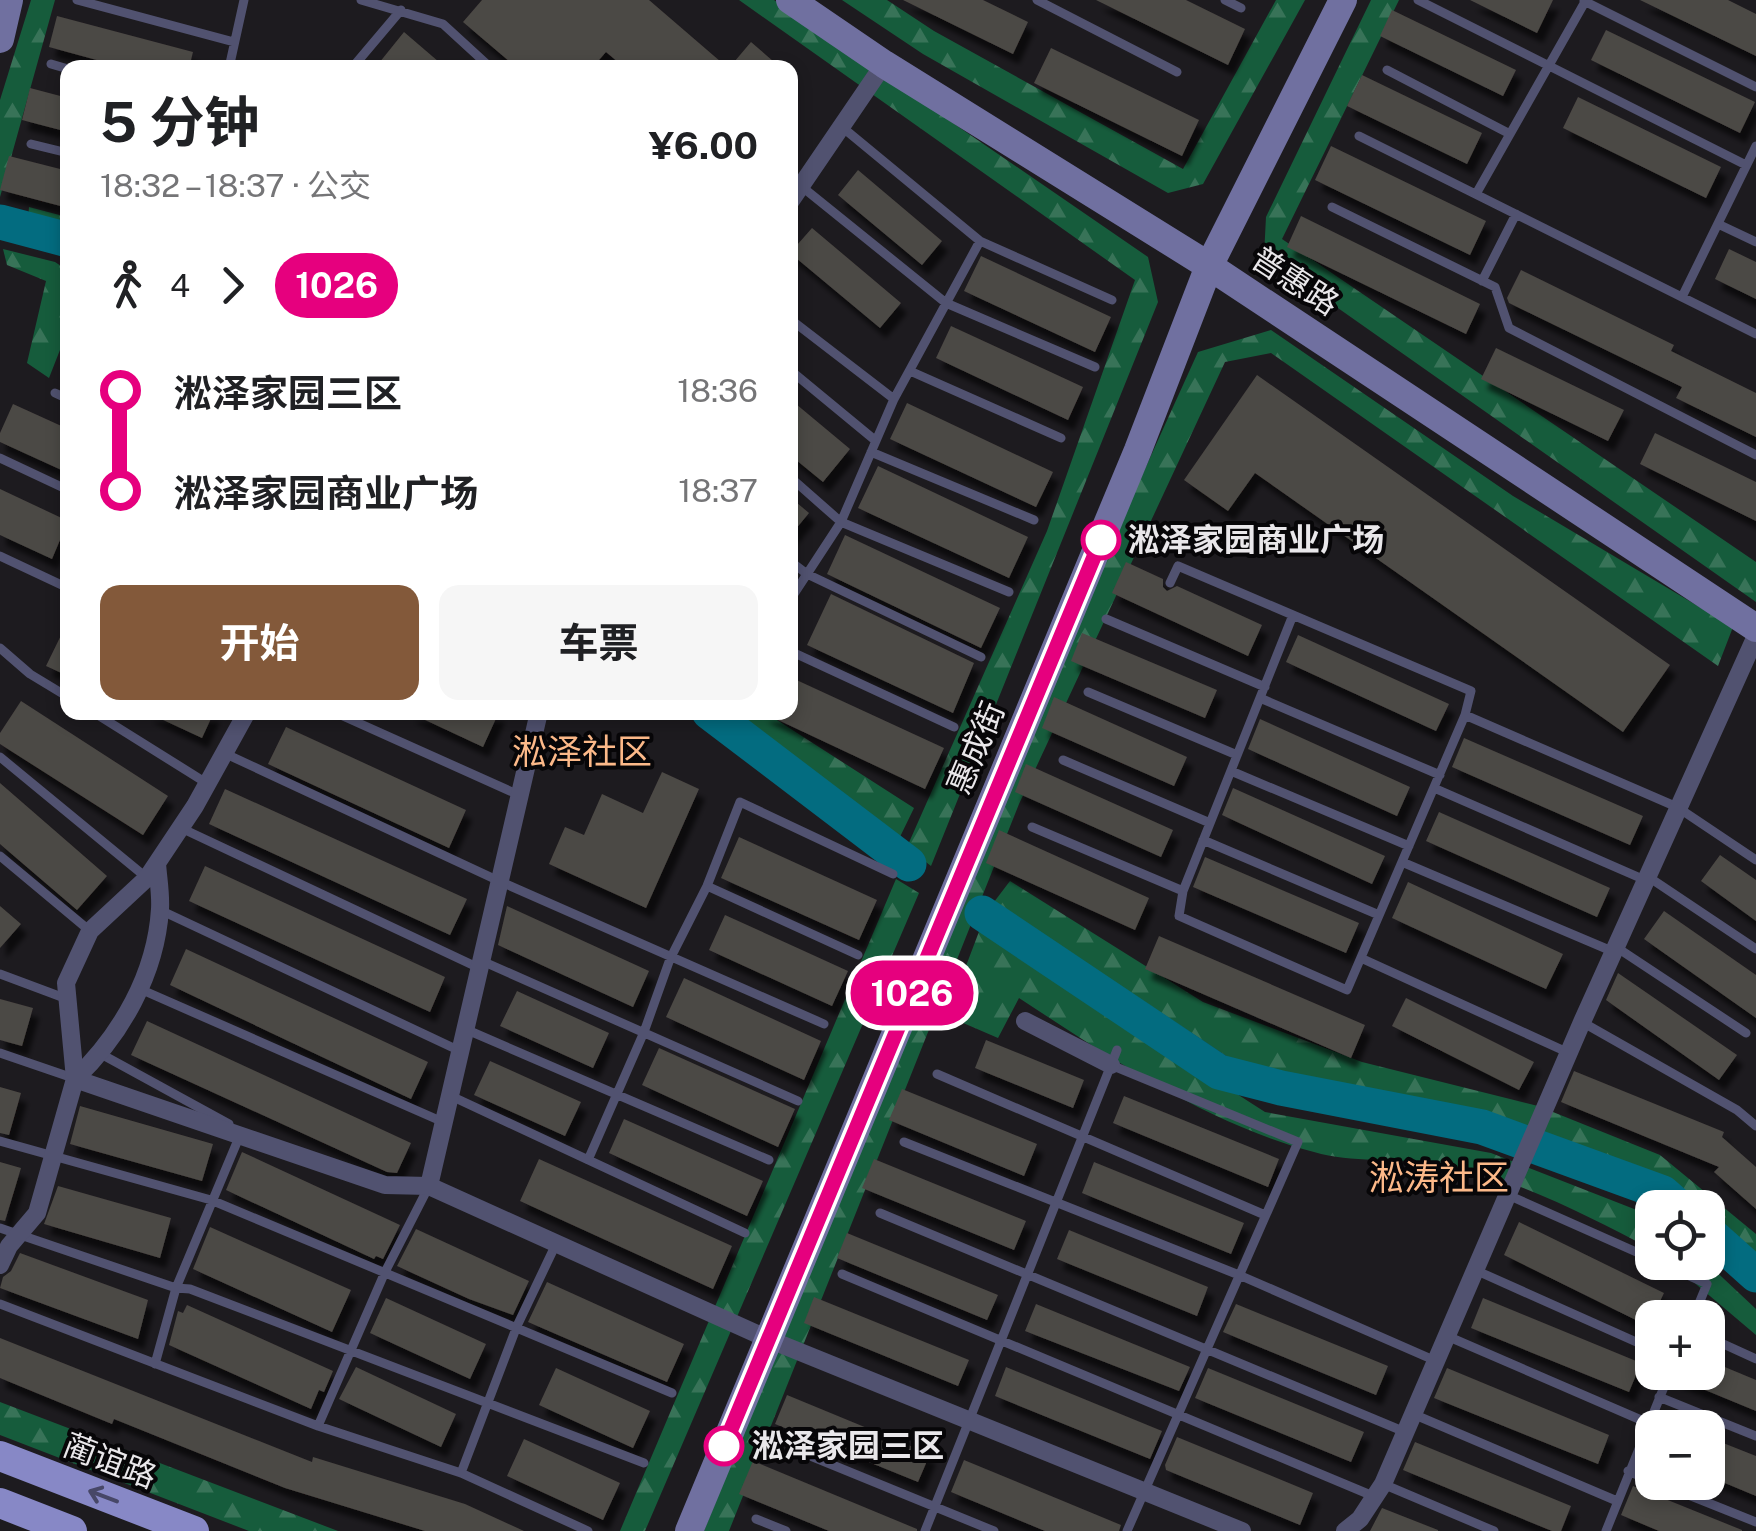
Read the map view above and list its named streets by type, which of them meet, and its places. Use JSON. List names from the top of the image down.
{
  "streets": {
    "main road": ["蔺谊路"],
    "street": ["普惠路", "惠成街"]
  },
  "crossings": [
    ["普惠路", "惠成街"]
  ],
  "districts": ["淞泽社区", "淞涛社区"],
  "places": ["淞泽家园商业广场", "淞泽家园三区"],
  "lines": ["bus line 1026"],
  "page": {
    "on_map": "1026",
    "heading": ["5 分钟", "18:32 – 18:37 · 公交", "¥6.00"],
    "legs": ["4", "1026"],
    "list": [
      {
        "name": "淞泽家园三区",
        "value": "18:36"
      },
      {
        "name": "淞泽家园商业广场",
        "value": "18:37"
      }
    ],
    "buttons": ["开始", "车票"],
    "map_buttons": ["+", "−"]
  }
}
